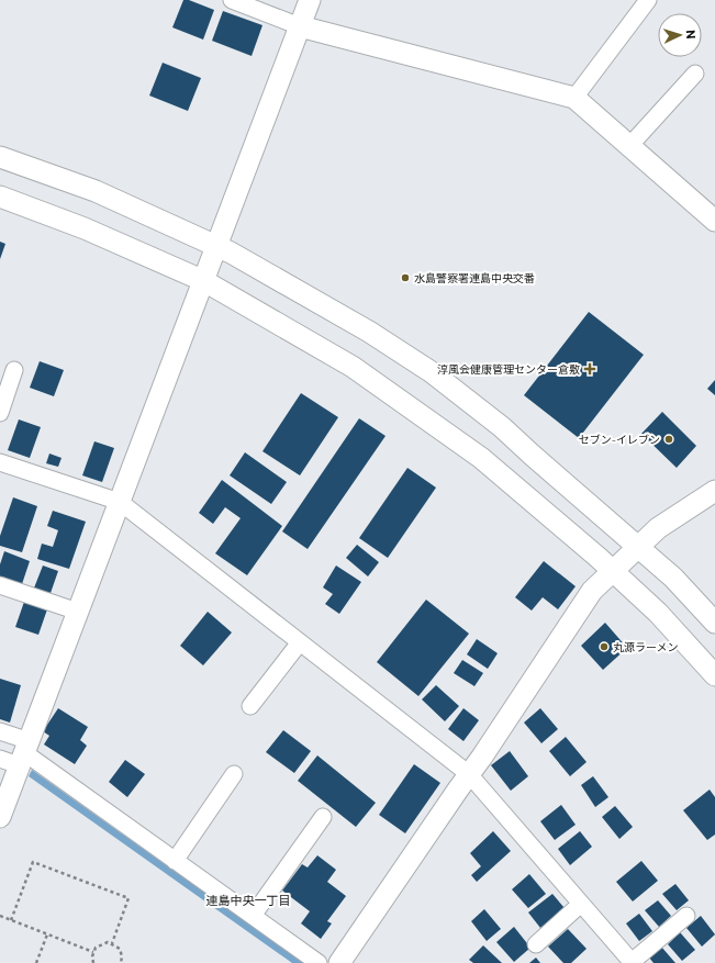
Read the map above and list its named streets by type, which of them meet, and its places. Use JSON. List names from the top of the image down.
{
  "districts": ["連島中央一丁目"],
  "places": {
    "other": ["水島警察署連島中央交番", "セブン-イレブン", "丸源ラーメン"],
    "health": ["淳風会健康管理センター倉敷"]
  },
  "north": "right"
}
